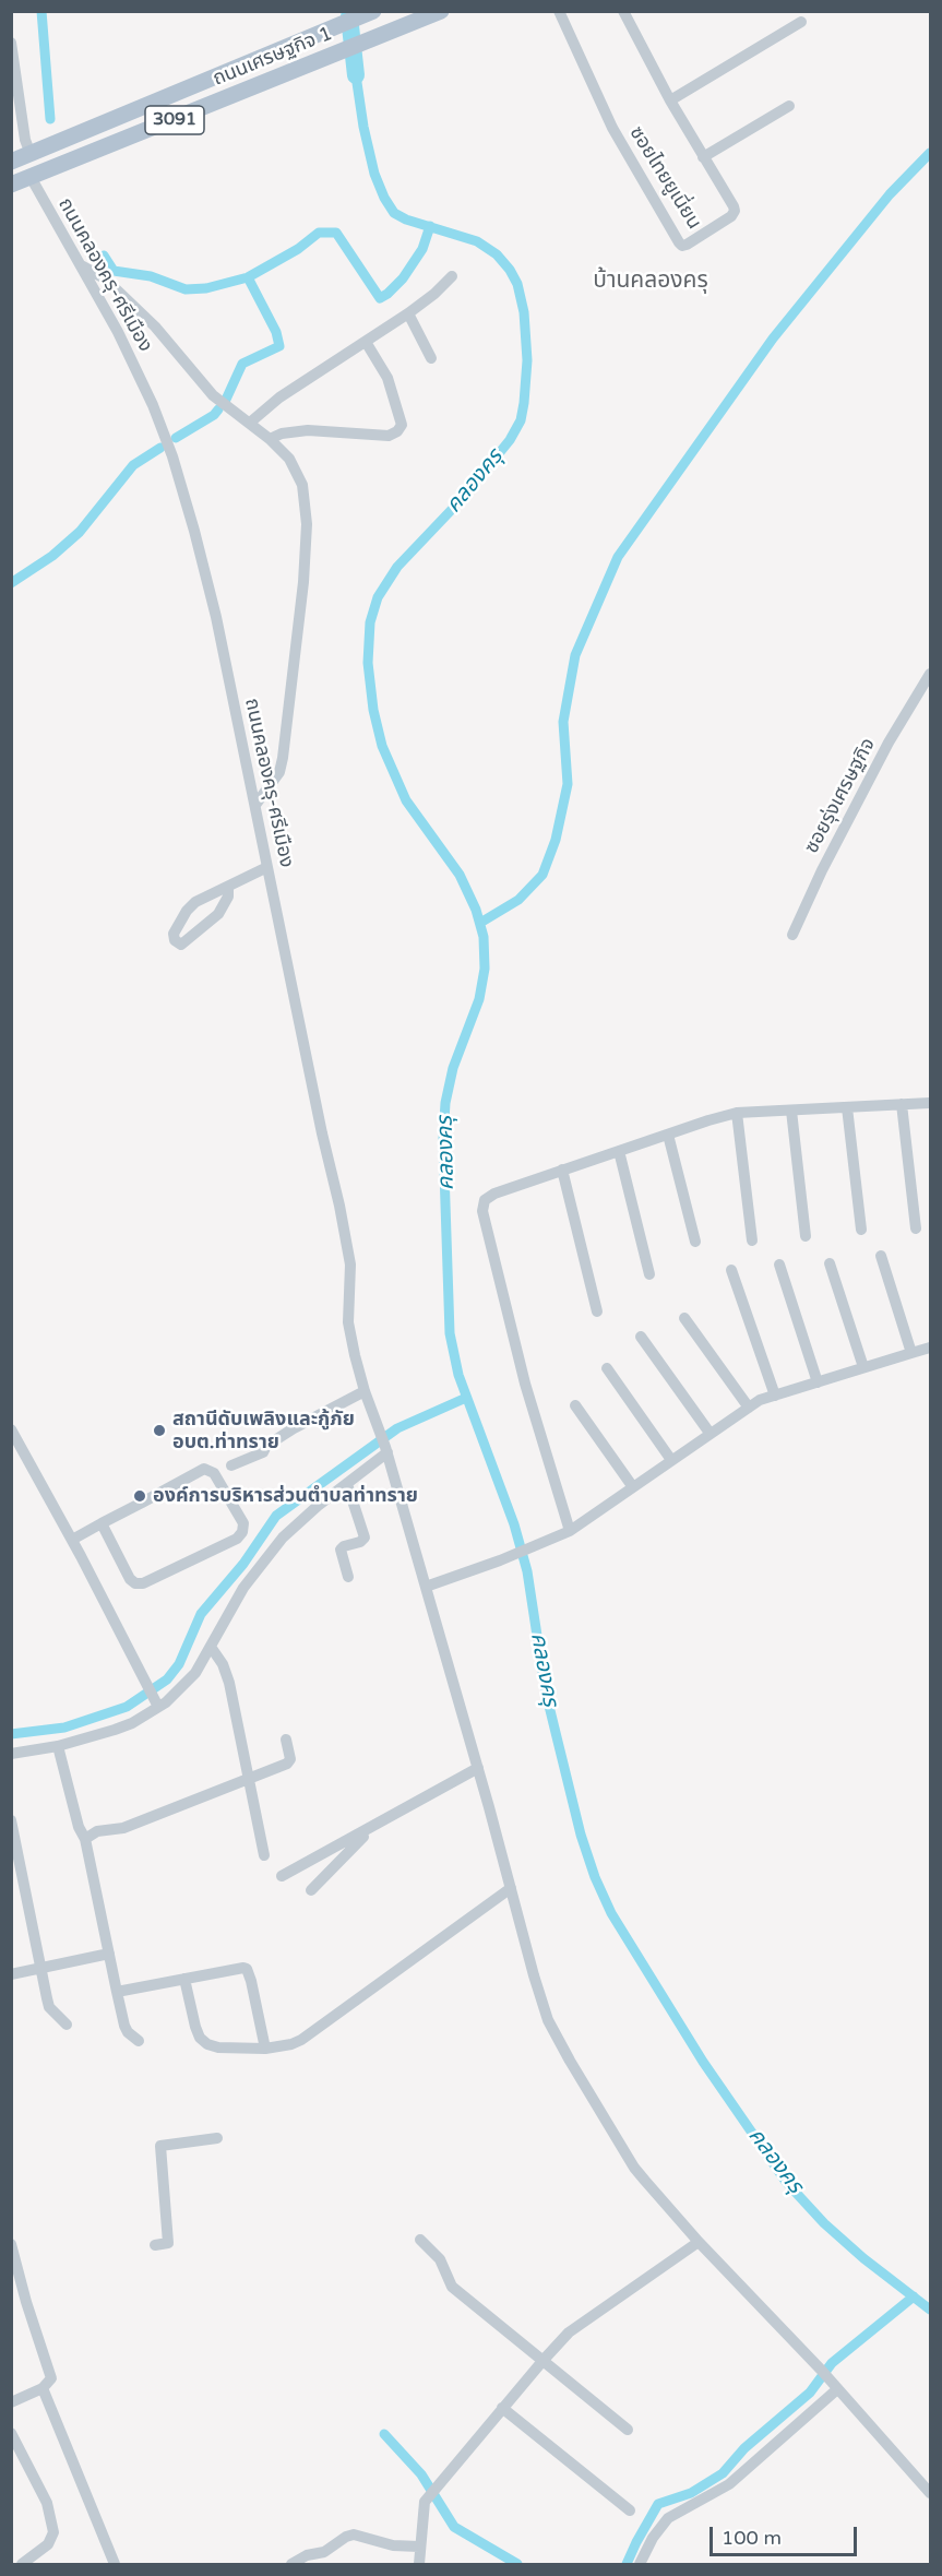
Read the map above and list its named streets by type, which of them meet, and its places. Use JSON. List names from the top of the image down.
{
  "streets": {
    "main road": ["ถนนเศรษฐกิจ 1", "3091"],
    "street": ["ซอยไทยยูเนี่ยน", "ถนนคลองครุ-ศรีเมือง", "ซอยรุ่งเศรษฐกิจ"]
  },
  "crossings": [
    ["ถนนเศรษฐกิจ 1", "ถนนคลองครุ-ศรีเมือง"]
  ],
  "districts": ["บ้านคลองครุ"],
  "water": ["คลองครุ"],
  "places": ["สถานีดับเพลิงและกู้ภัย อบต.ท่าทราย", "องค์การบริหารส่วนตำบลท่าทราย"],
  "scale_bar": "100 m"
}
